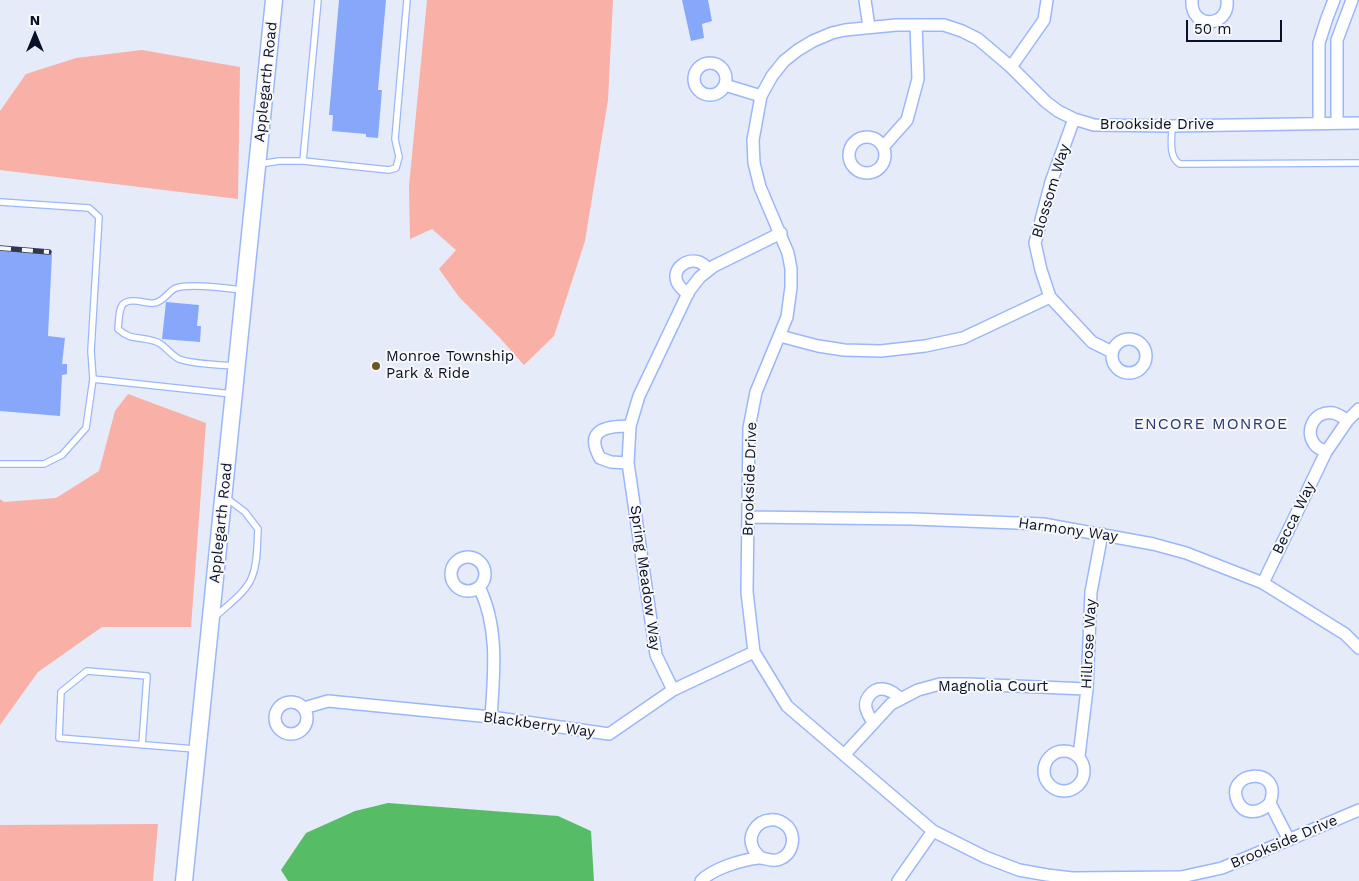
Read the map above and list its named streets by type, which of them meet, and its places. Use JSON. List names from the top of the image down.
{
  "streets": {
    "main road": ["Applegarth Road"],
    "street": [
      "Brookside Drive",
      "Blossom Way",
      "Becca Way",
      "Harmony Way",
      "Spring Meadow Way",
      "Hillrose Way",
      "Magnolia Court",
      "Blackberry Way"
    ]
  },
  "crossings": [
    ["Brookside Drive", "Blossom Way"],
    ["Brookside Drive", "Harmony Way"],
    ["Brookside Drive", "Spring Meadow Way"],
    ["Brookside Drive", "Magnolia Court"],
    ["Brookside Drive", "Blackberry Way"],
    ["Becca Way", "Harmony Way"],
    ["Harmony Way", "Hillrose Way"],
    ["Spring Meadow Way", "Blackberry Way"],
    ["Hillrose Way", "Magnolia Court"]
  ],
  "districts": ["ENCORE MONROE"],
  "places": ["Monroe Township Park & Ride"],
  "scale_bar": "50 m",
  "north": "top"
}
